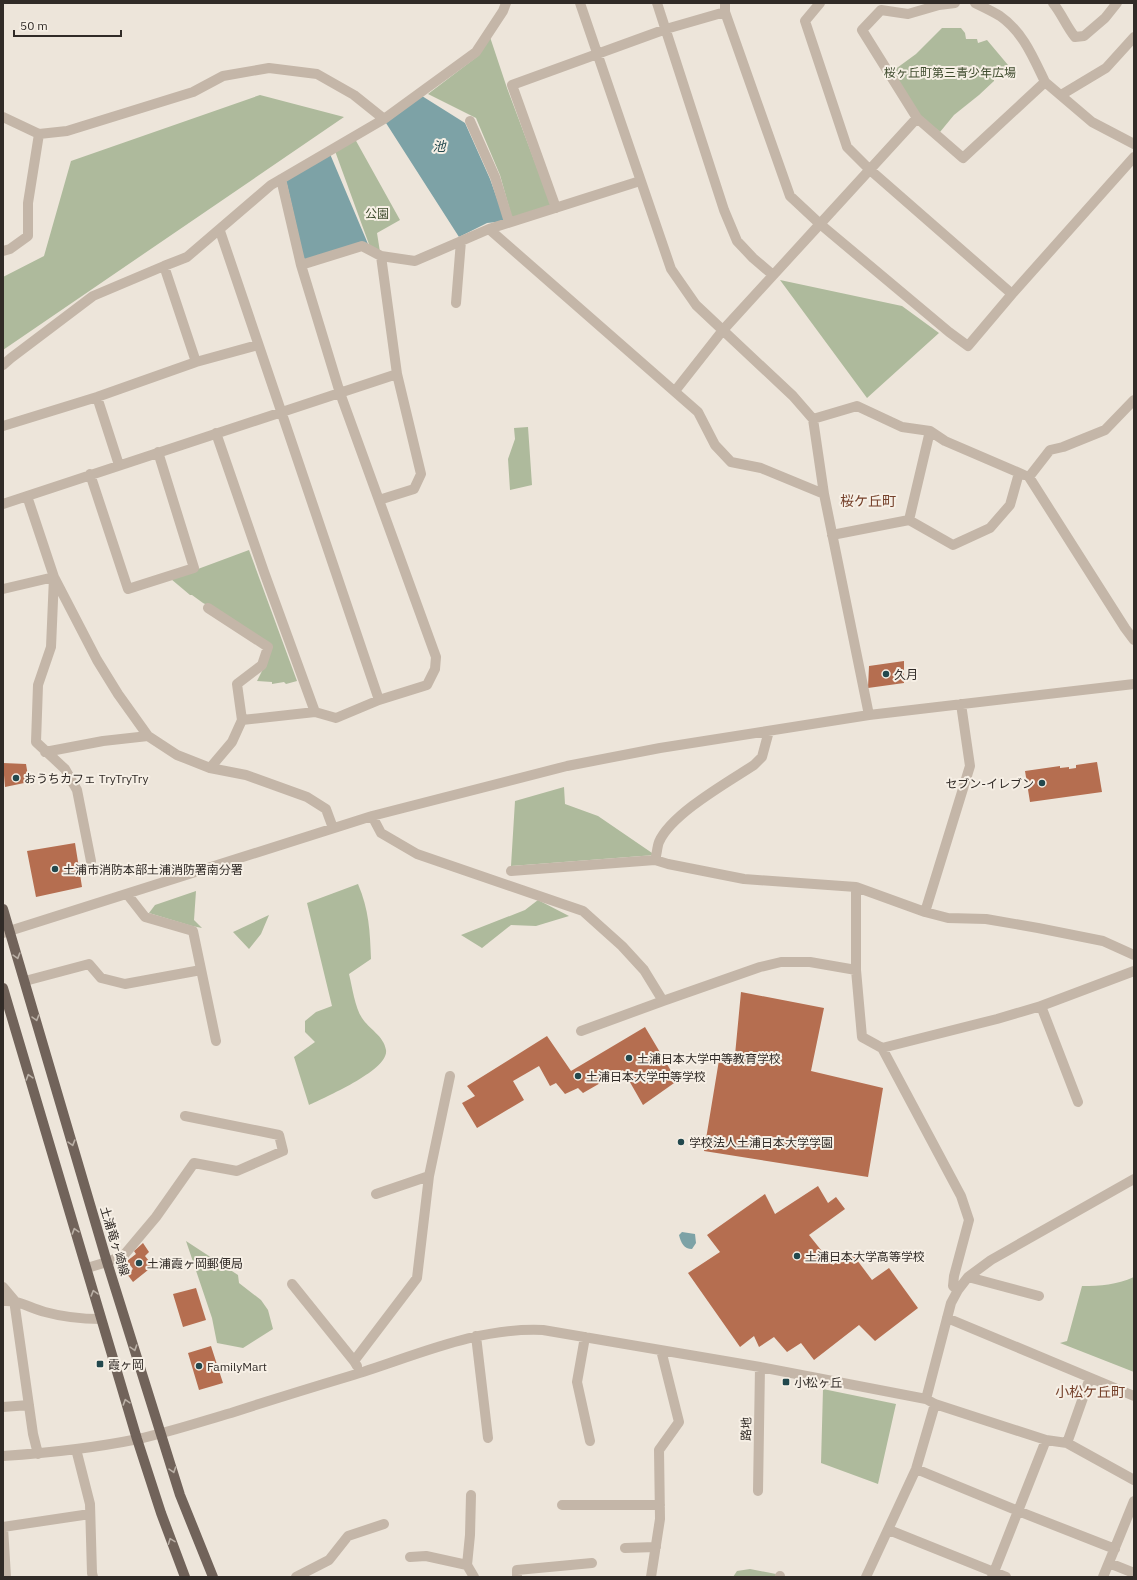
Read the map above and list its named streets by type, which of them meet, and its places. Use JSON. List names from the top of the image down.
{
  "streets": {
    "main road": ["土浦竜ヶ崎線"],
    "street": ["路地"]
  },
  "districts": ["桜ケ丘町", "小松ケ丘町"],
  "water": ["池"],
  "parks": ["桜ヶ丘町第三青少年広場", "公園"],
  "places": {
    "other": [
      "久月",
      "おうちカフェ TryTryTry",
      "セブン-イレブン",
      "土浦市消防本部土浦消防署南分署",
      "土浦日本大学中等教育学校",
      "土浦日本大学中等学校",
      "学校法人土浦日本大学学園",
      "土浦日本大学高等学校",
      "土浦霞ヶ岡郵便局",
      "FamilyMart"
    ],
    "transit": ["霞ヶ岡", "小松ヶ丘"]
  },
  "scale_bar": "50 m"
}
